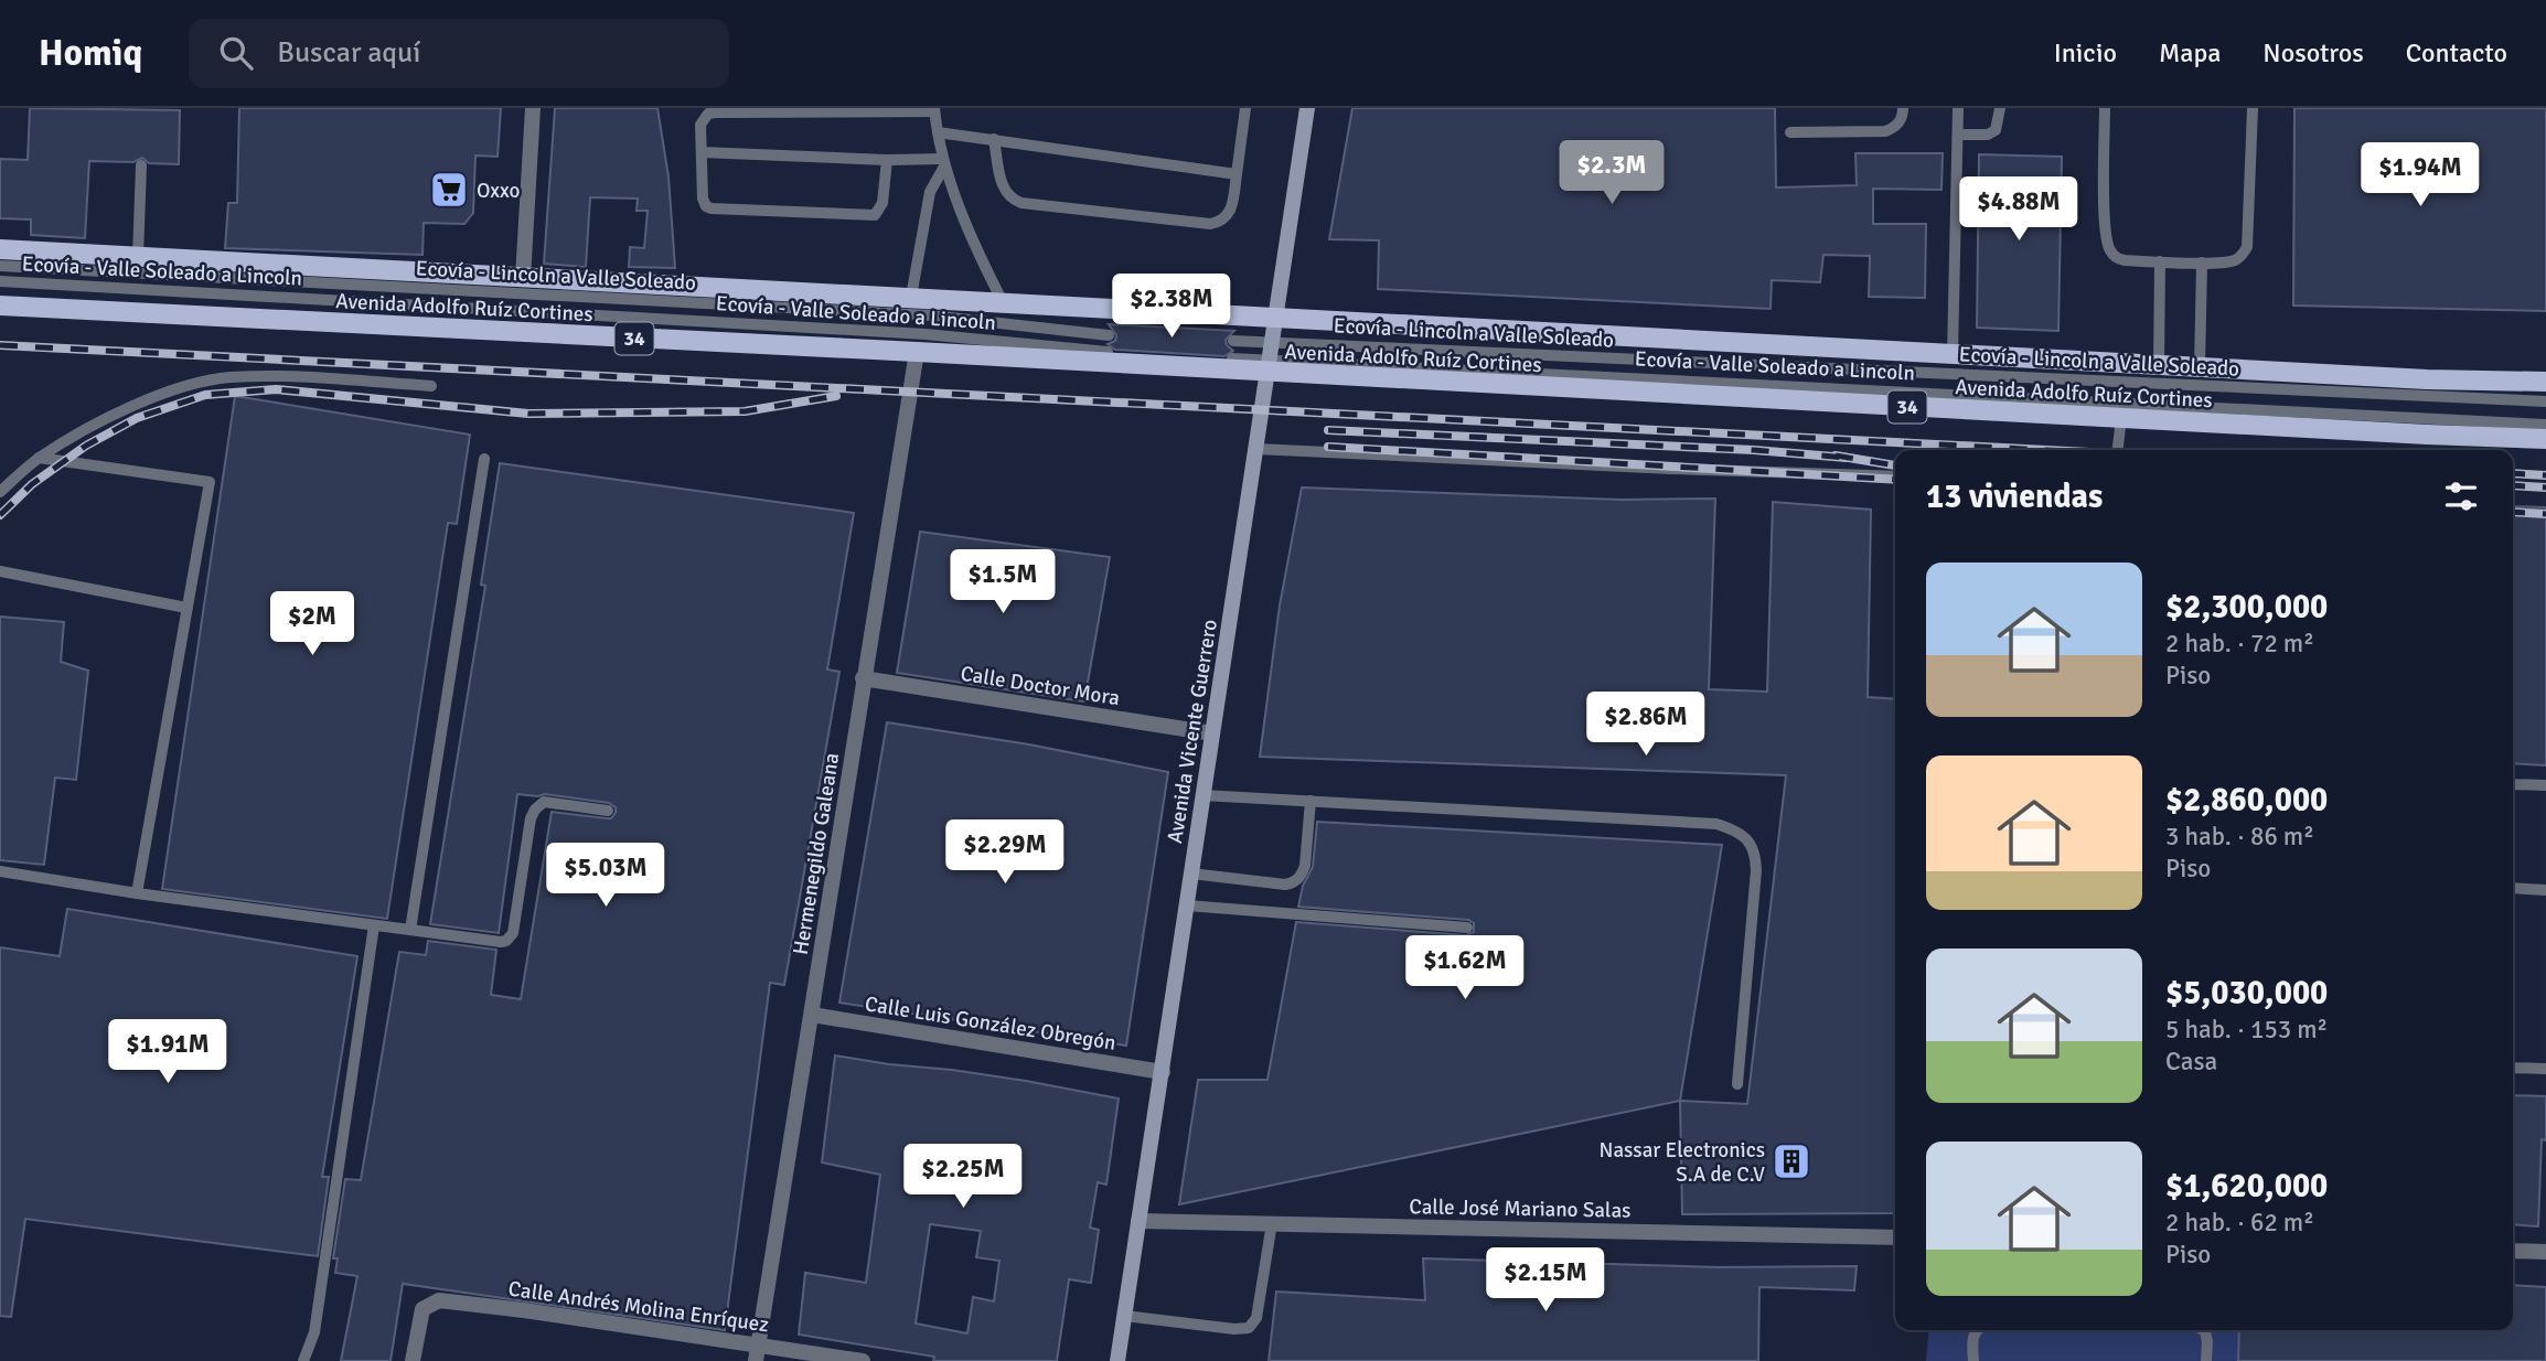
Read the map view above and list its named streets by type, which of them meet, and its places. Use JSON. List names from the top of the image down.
{
  "streets": {
    "main road": ["Avenida Adolfo Ruíz Cortines", "34", "Avenida Vicente Guerrero"],
    "street": [
      "Calle Doctor Mora",
      "Hermenegildo Galeana",
      "Calle Luis González Obregón",
      "Calle José Mariano Salas",
      "Calle Andrés Molina Enríquez"
    ],
    "lane": ["Ecovía - Valle Soleado a Lincoln", "Ecovía - Lincoln a Valle Soleado"]
  },
  "crossings": [
    ["Ecovía - Valle Soleado a Lincoln", "Avenida Adolfo Ruíz Cortines"],
    ["Ecovía - Valle Soleado a Lincoln", "Avenida Vicente Guerrero"],
    ["Ecovía - Lincoln a Valle Soleado", "Avenida Vicente Guerrero"],
    ["Avenida Adolfo Ruíz Cortines", "Avenida Vicente Guerrero"],
    ["Avenida Adolfo Ruíz Cortines", "Hermenegildo Galeana"],
    ["Calle Doctor Mora", "Avenida Vicente Guerrero"],
    ["Calle Doctor Mora", "Hermenegildo Galeana"],
    ["Avenida Vicente Guerrero", "Calle Luis González Obregón"],
    ["Avenida Vicente Guerrero", "Calle José Mariano Salas"],
    ["Hermenegildo Galeana", "Calle Luis González Obregón"],
    ["Hermenegildo Galeana", "Calle Andrés Molina Enríquez"]
  ],
  "places": {
    "supermarket": ["Oxxo"],
    "building": ["Nassar Electronics S.A de C.V"]
  },
  "page": {
    "header": "Homiq",
    "search": "Buscar aquí",
    "nav": [
      "Inicio",
      "Mapa",
      "Nosotros",
      "Contacto"
    ],
    "price": [
      "$2.3M",
      "$1.94M",
      "$4.88M",
      "$2.38M",
      "$1.5M",
      "$2M",
      "$2.86M",
      "$2.29M",
      "$5.03M",
      "$1.62M",
      "$1.91M",
      "$2.25M",
      "$2.15M"
    ],
    "heading": "13 viviendas",
    "list": [
      {
        "name": "$2,300,000",
        "note": "2 hab. · 72 m² · Piso"
      },
      {
        "name": "$2,860,000",
        "note": "3 hab. · 86 m² · Piso"
      },
      {
        "name": "$5,030,000",
        "note": "5 hab. · 153 m² · Casa"
      },
      {
        "name": "$1,620,000",
        "note": "2 hab. · 62 m² · Piso"
      }
    ]
  }
}
